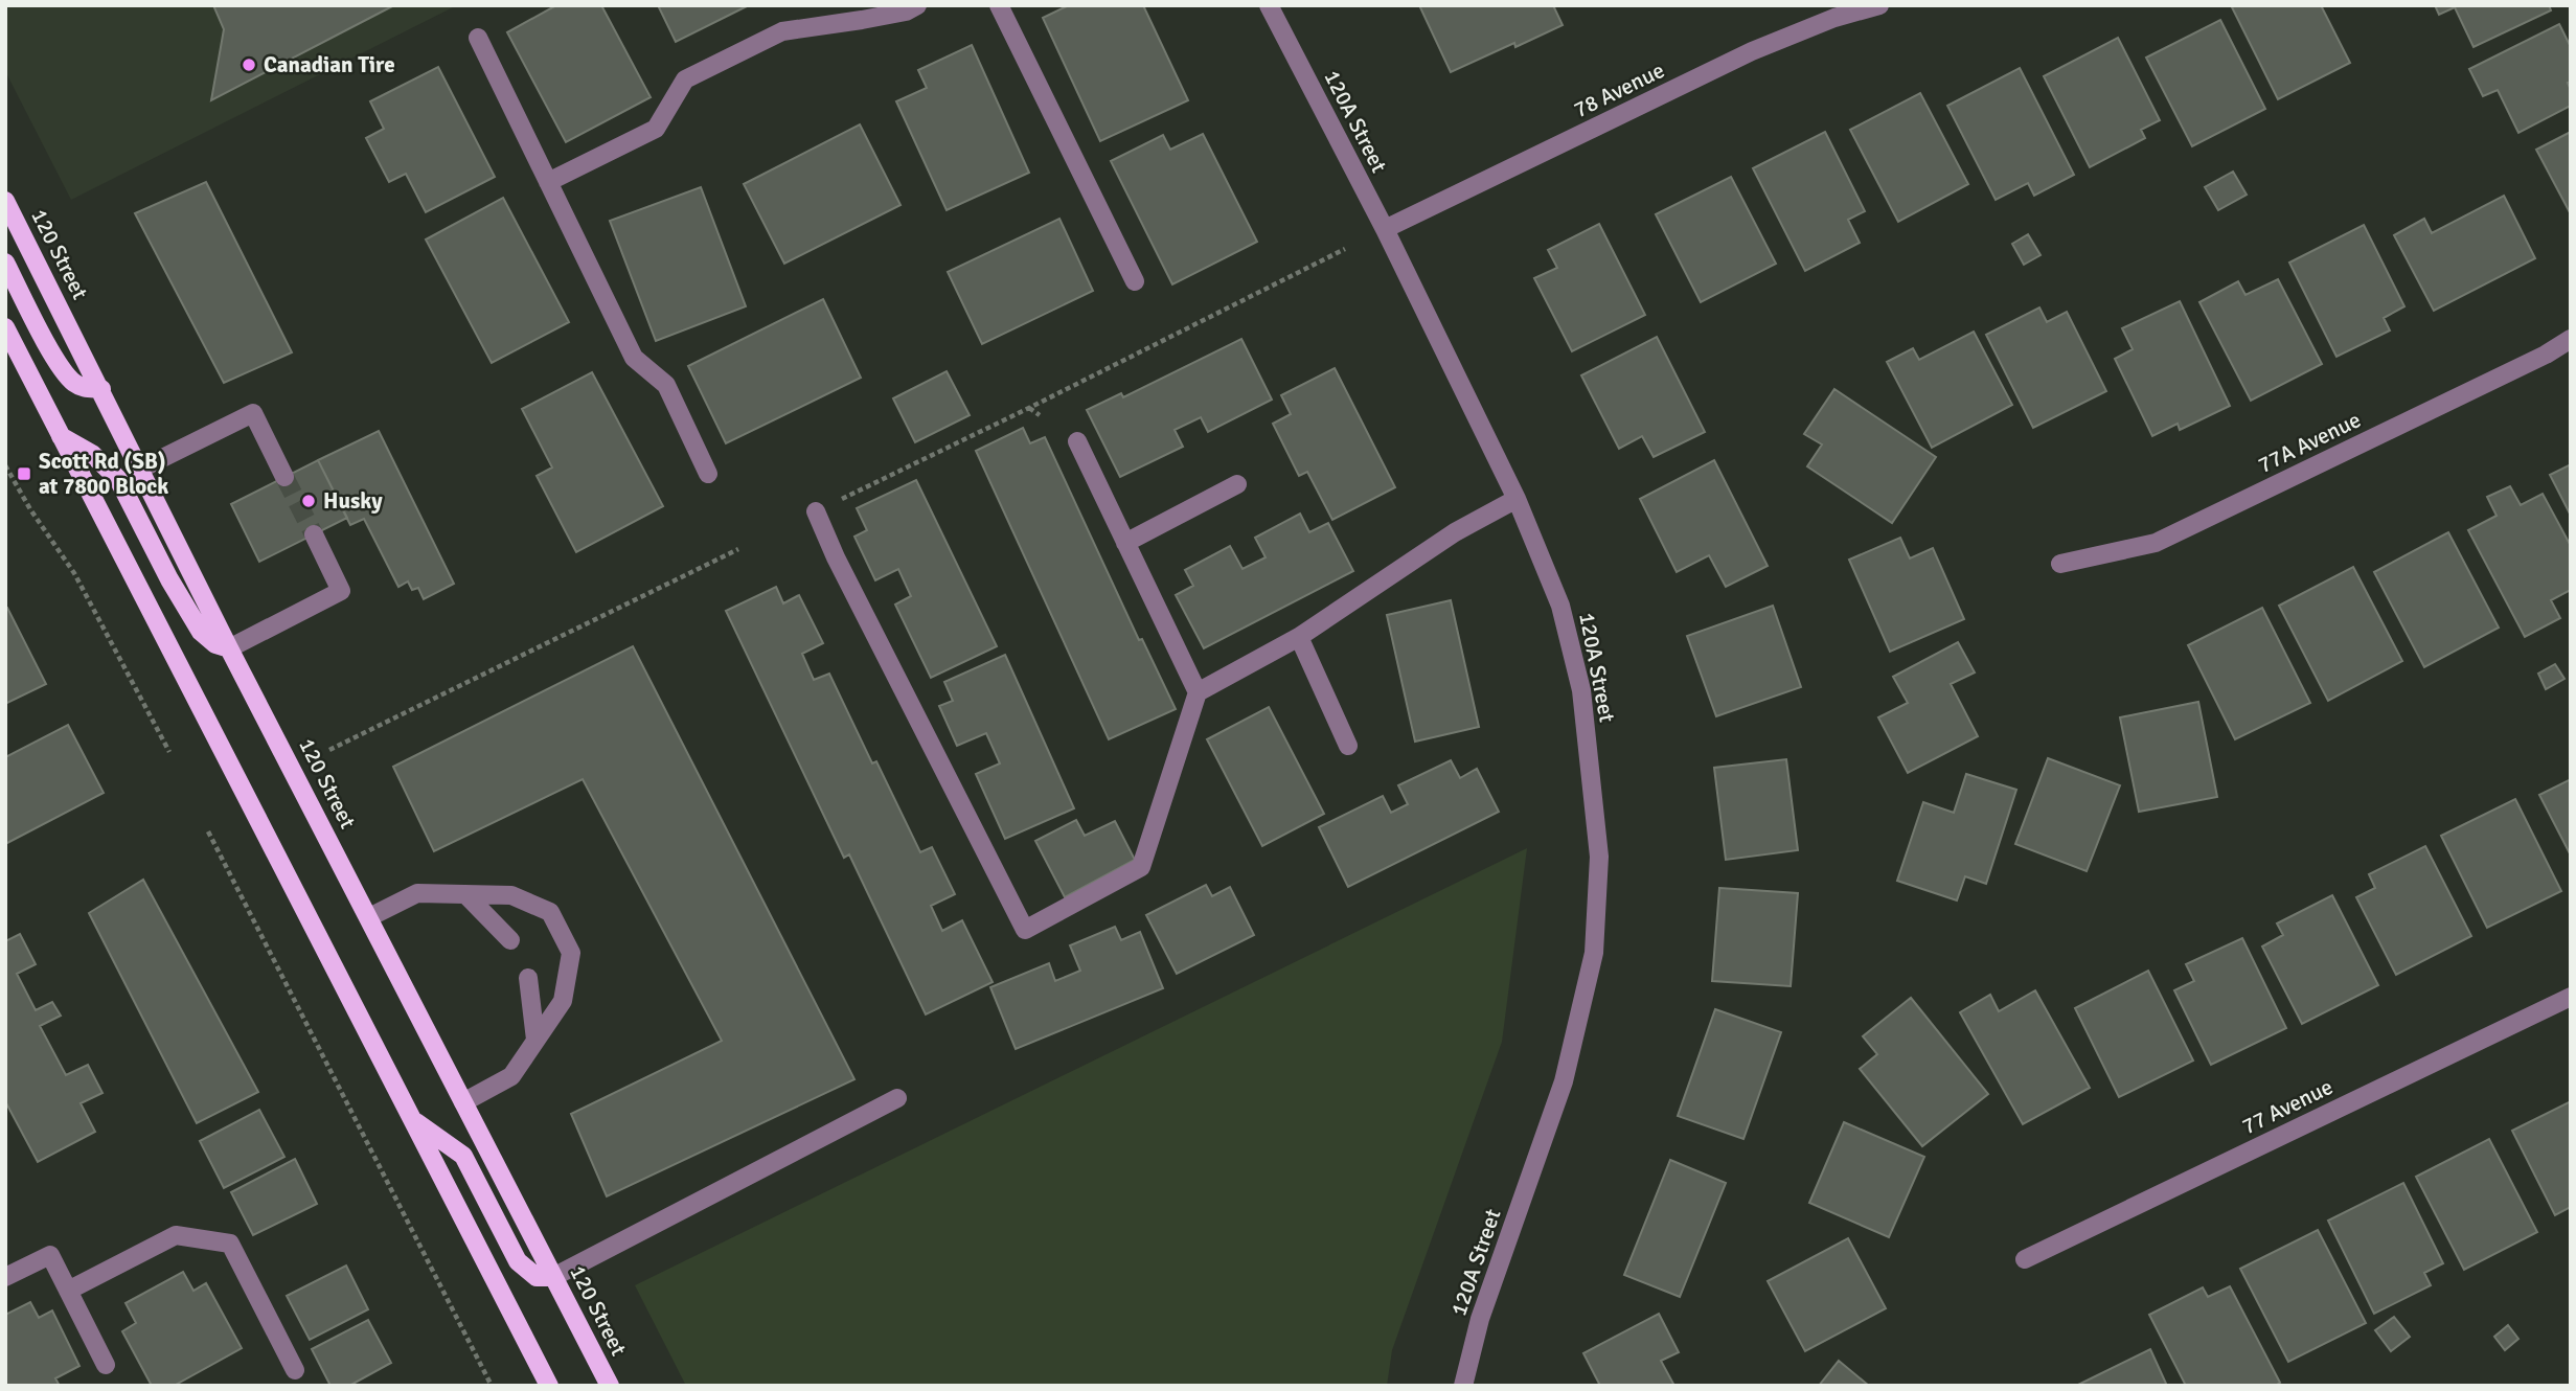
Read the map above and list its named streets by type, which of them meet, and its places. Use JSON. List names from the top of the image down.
{
  "streets": {
    "main road": ["120 Street"],
    "street": [
      "78 Avenue",
      "120A Street",
      "77A Avenue",
      "77 Avenue"
    ]
  },
  "crossings": [
    ["78 Avenue", "120A Street"]
  ],
  "places": {
    "other": ["Canadian Tire", "Husky"],
    "transit": ["Scott Rd (SB) at 7800 Block"]
  }
}
